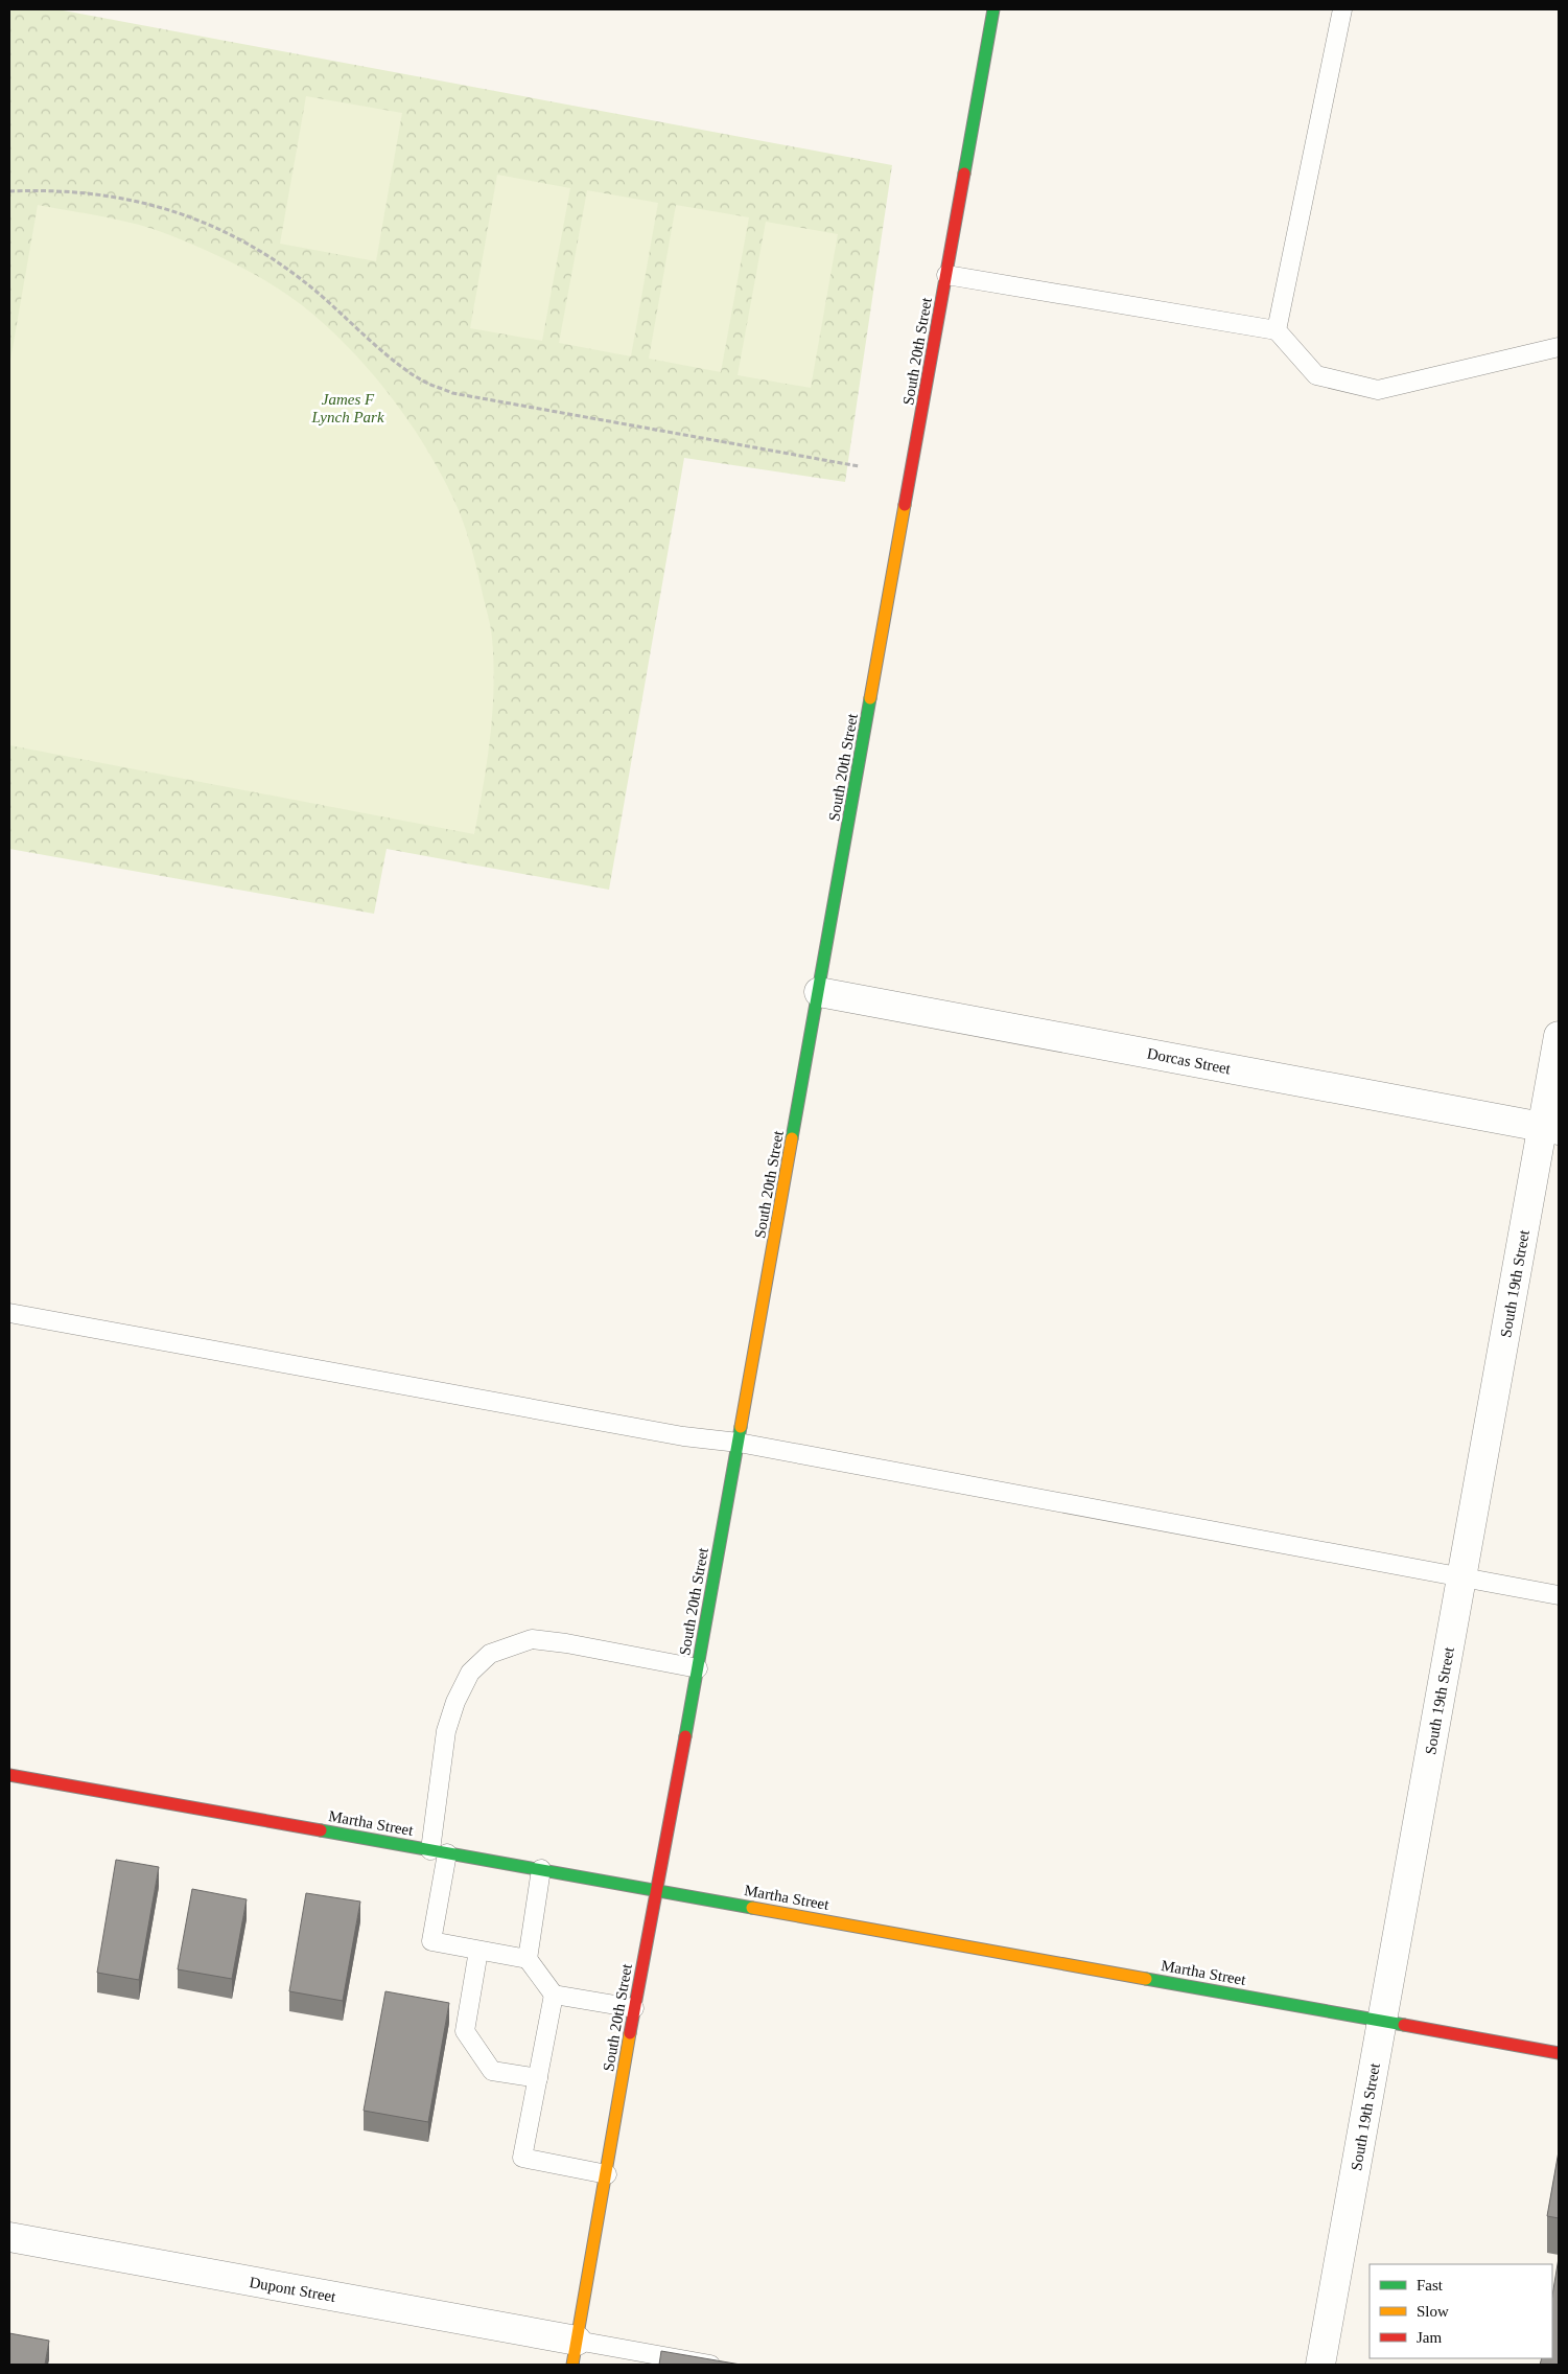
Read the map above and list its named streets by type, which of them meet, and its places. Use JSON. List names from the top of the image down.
{
  "streets": {
    "street": [
      "South 20th Street",
      "Dorcas Street",
      "South 19th Street",
      "Martha Street",
      "Dupont Street"
    ]
  },
  "crossings": [
    ["South 20th Street", "Dorcas Street"],
    ["South 20th Street", "Martha Street"],
    ["South 20th Street", "Dupont Street"],
    ["Dorcas Street", "South 19th Street"],
    ["South 19th Street", "Martha Street"]
  ],
  "parks": ["James F Lynch Park"],
  "legend": ["Fast", "Slow", "Jam"]
}
